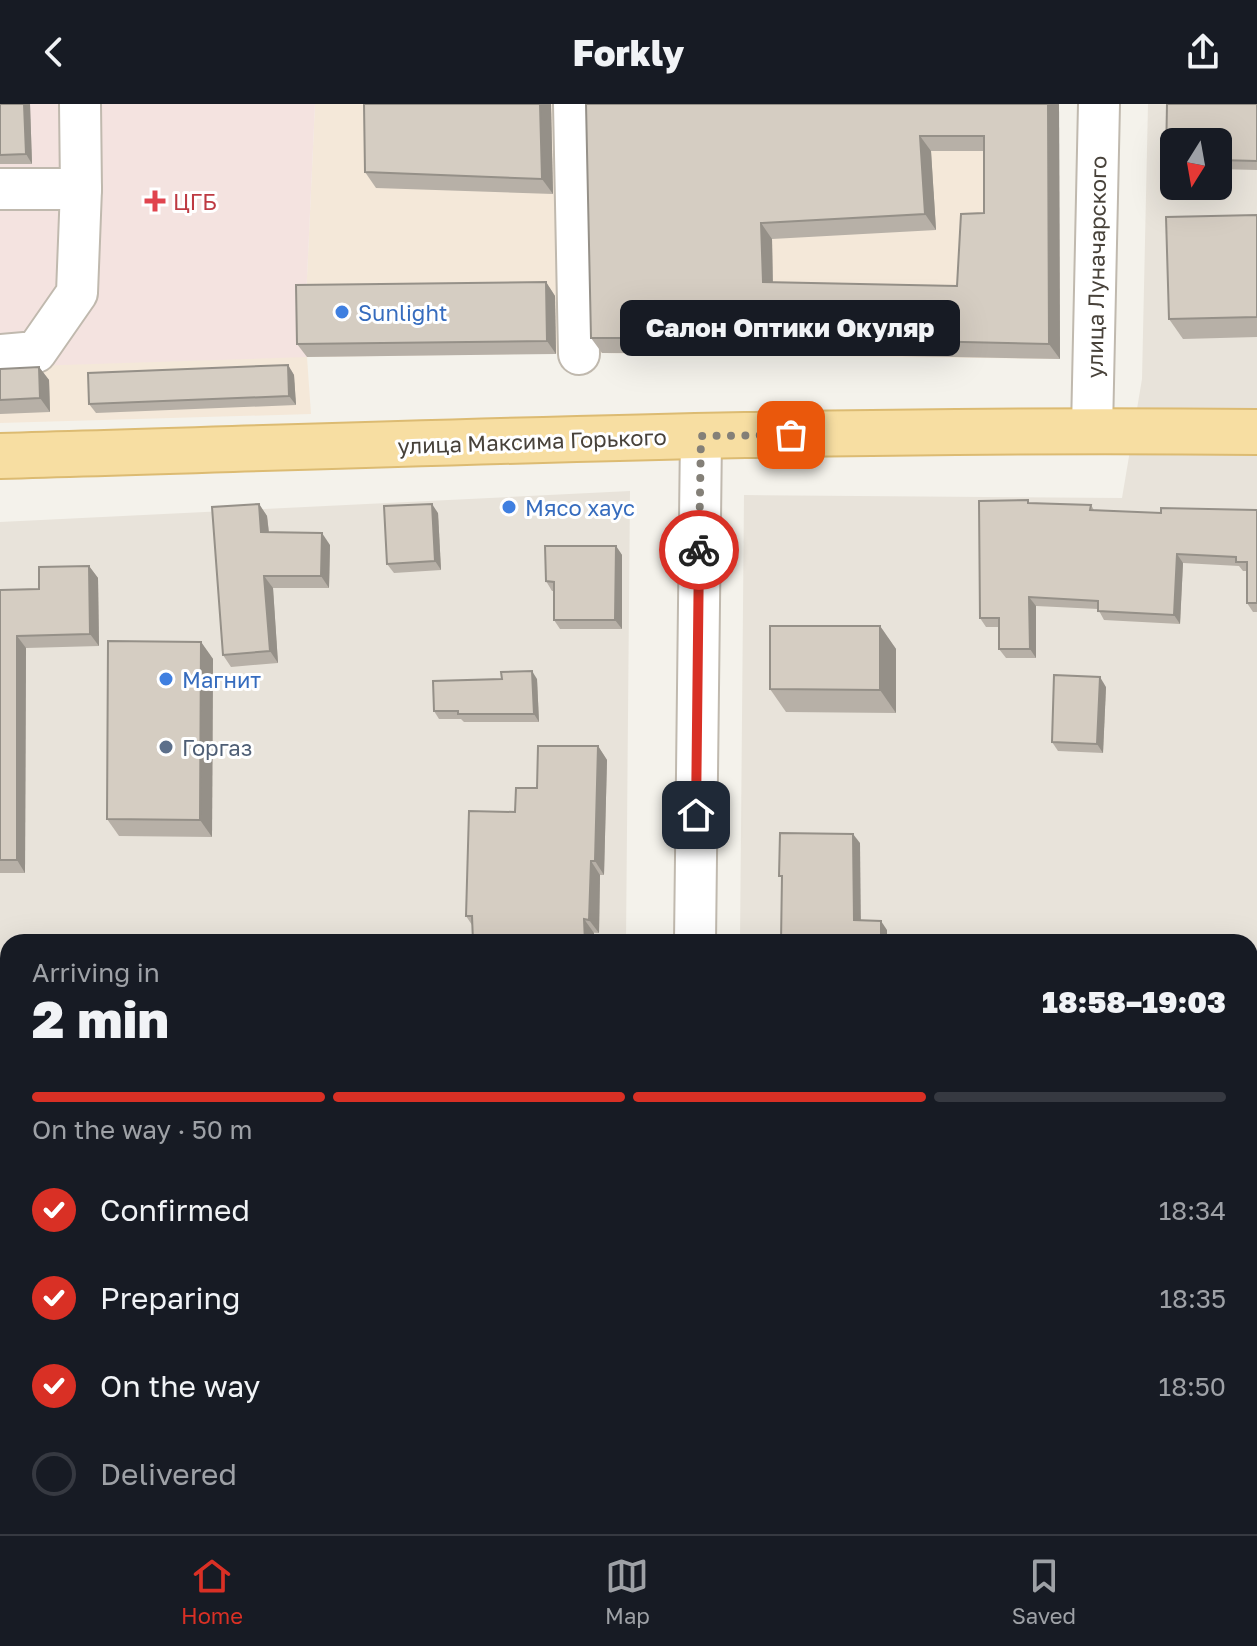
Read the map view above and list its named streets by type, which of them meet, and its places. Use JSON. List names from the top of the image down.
{
  "streets": {
    "main road": ["улица Максима Горького"],
    "street": ["улица Луначарского"]
  },
  "crossings": [
    ["улица Луначарского", "улица Максима Горького"]
  ],
  "places": {
    "health": ["ЦГБ"],
    "other": [
      "Sunlight",
      "Салон Оптики Окуляр",
      "Мясо хаус",
      "Магнит",
      "Горгаз"
    ]
  },
  "north": "bottom",
  "page": {
    "header": "Forkly",
    "bubble": "Салон Оптики Окуляр",
    "heading": ["2 min", "Arriving in", "18:58–19:03"],
    "bar": "On the way · 50 m",
    "list": [
      ["Confirmed", "18:34"],
      ["Preparing", "18:35"],
      ["On the way", "18:50"],
      "Delivered"
    ],
    "tabs": ["Home", "Map", "Saved"]
  }
}
